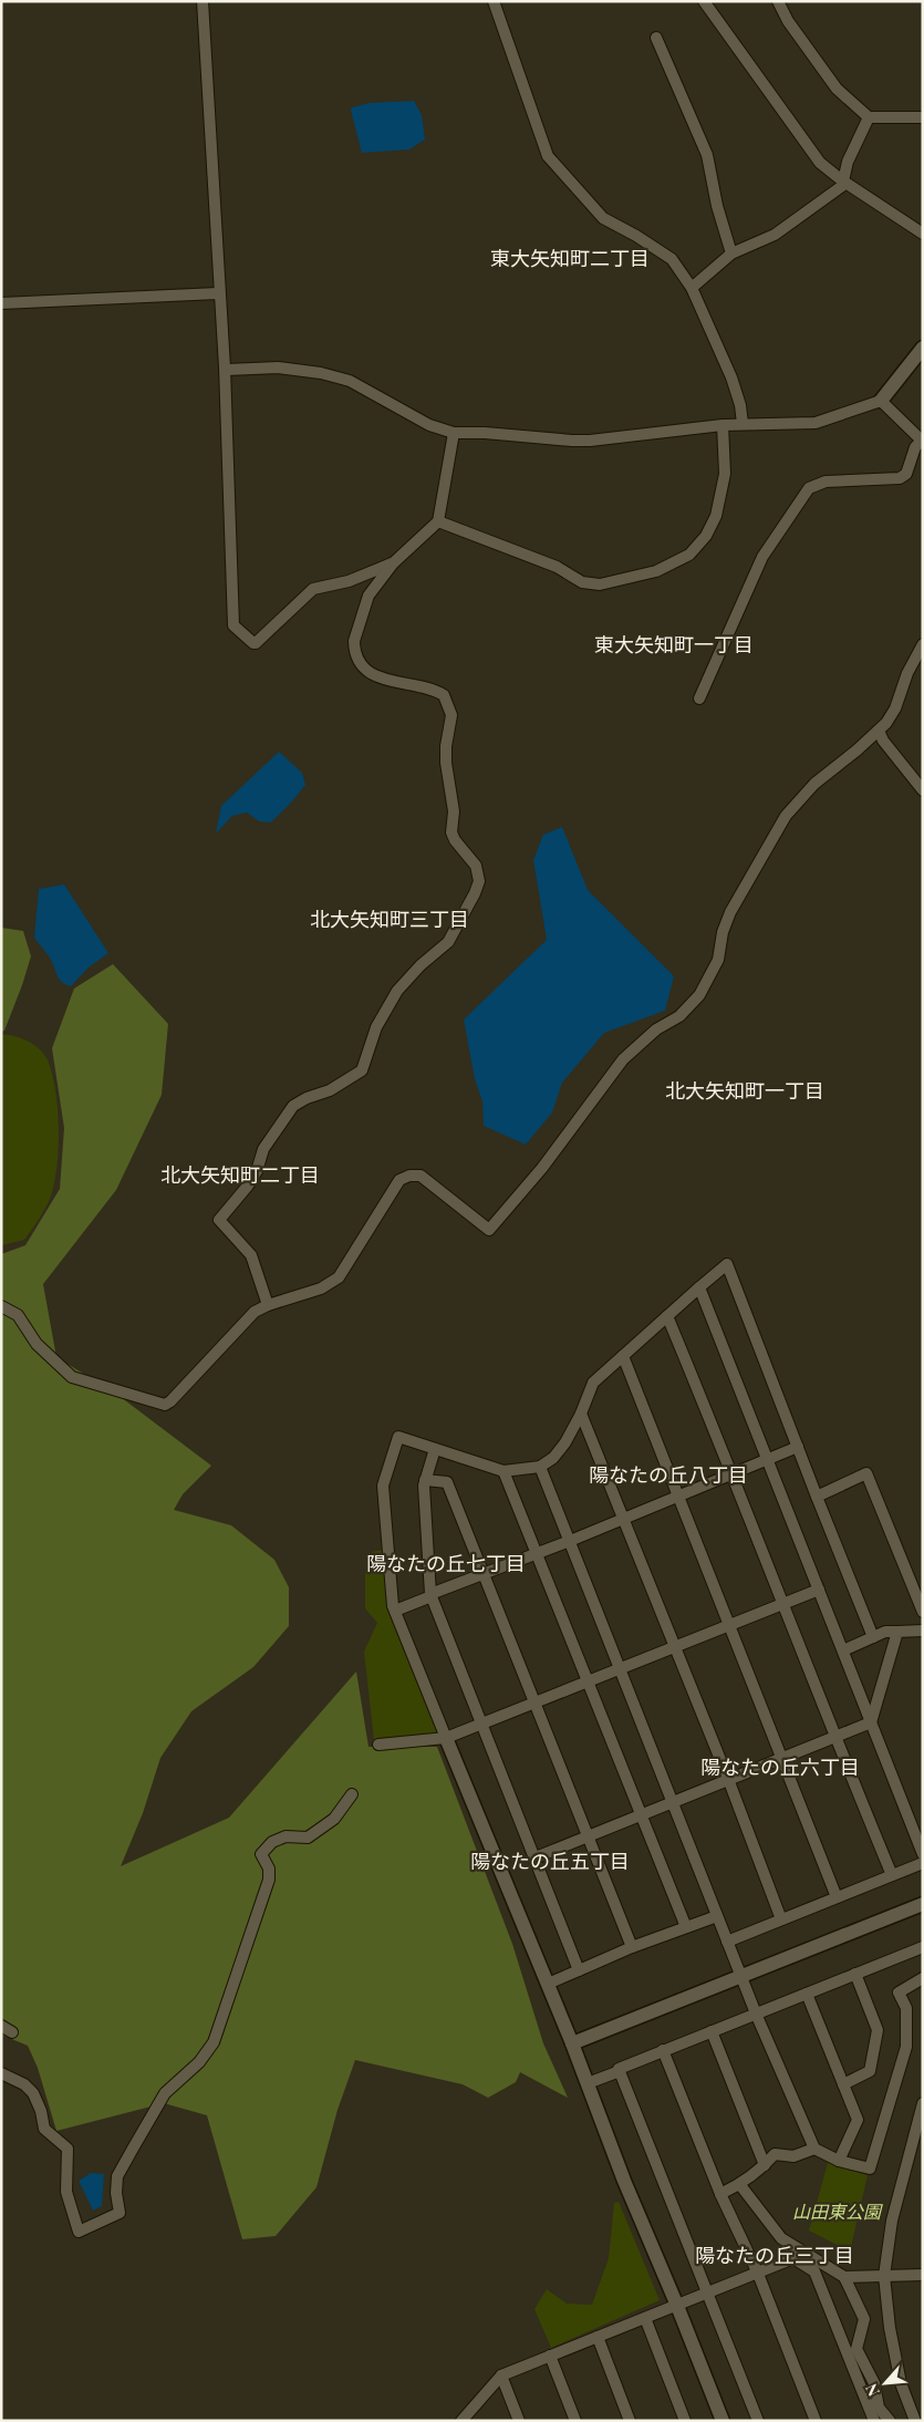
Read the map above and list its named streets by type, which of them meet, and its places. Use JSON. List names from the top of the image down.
{
  "districts": [
    "東大矢知町二丁目",
    "東大矢知町一丁目",
    "北大矢知町三丁目",
    "北大矢知町一丁目",
    "北大矢知町二丁目",
    "陽なたの丘八丁目",
    "陽なたの丘七丁目",
    "陽なたの丘六丁目",
    "陽なたの丘五丁目",
    "陽なたの丘三丁目"
  ],
  "parks": ["山田東公園"],
  "north": "bottom left"
}
